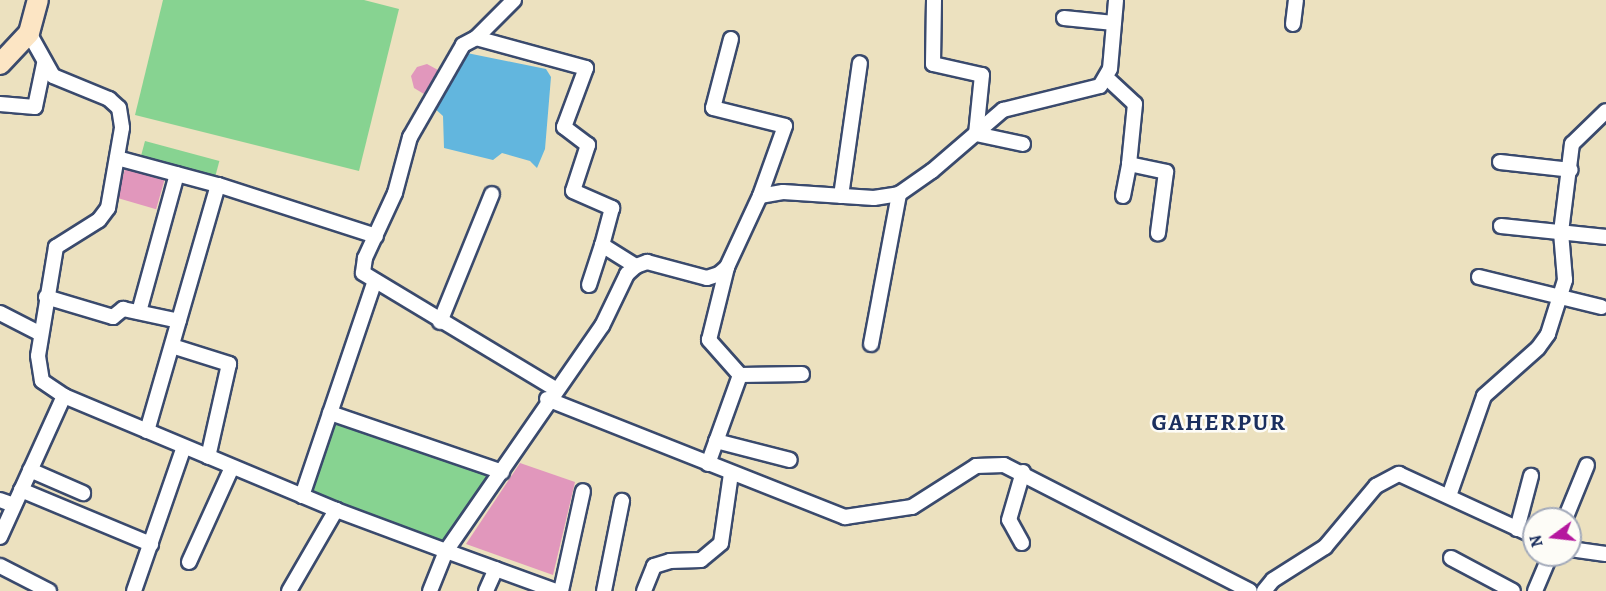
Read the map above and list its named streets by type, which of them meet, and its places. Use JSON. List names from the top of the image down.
{
  "districts": ["GAHERPUR"],
  "north": "left"
}
